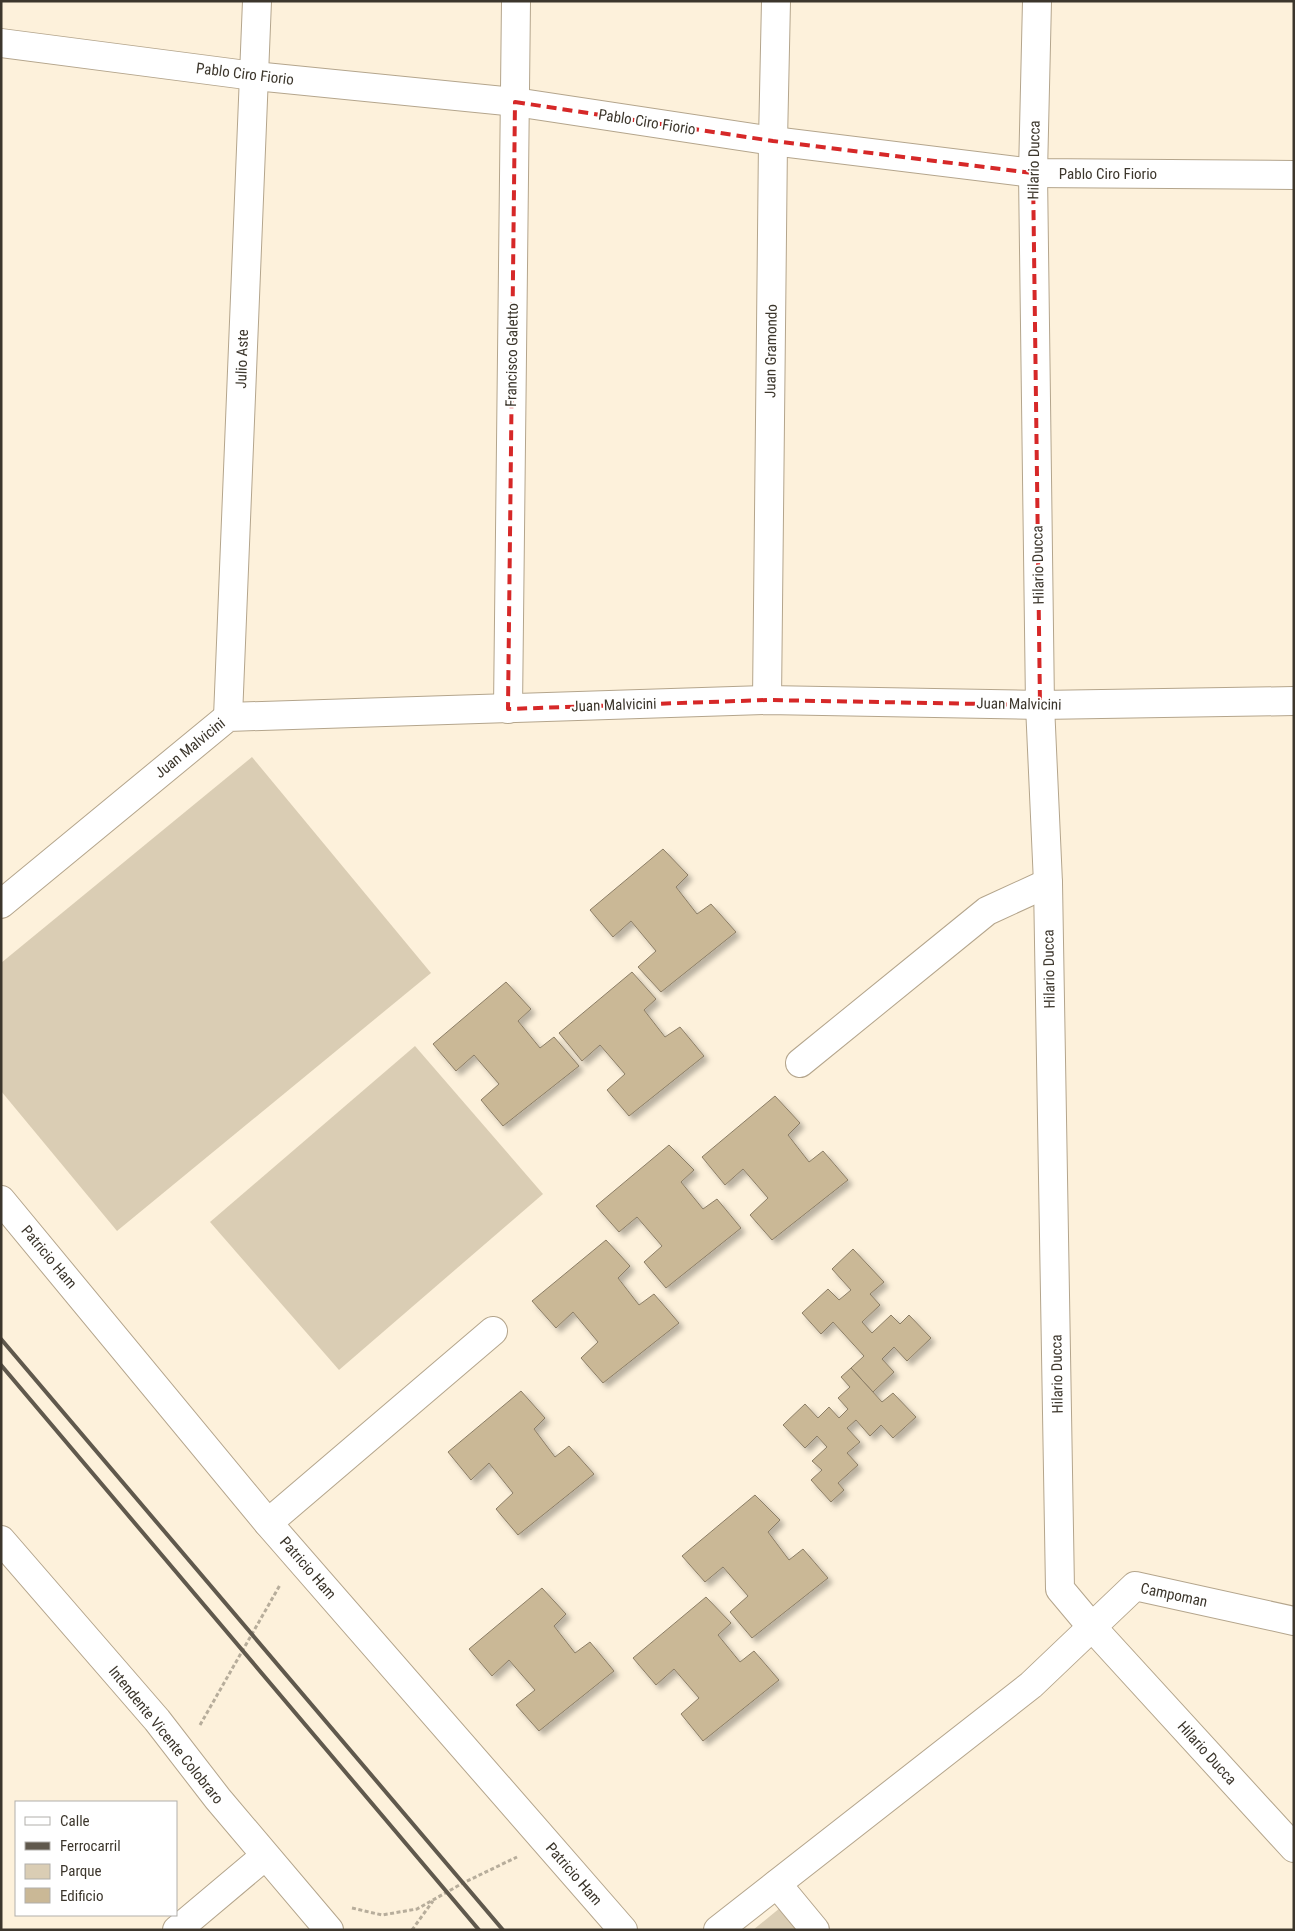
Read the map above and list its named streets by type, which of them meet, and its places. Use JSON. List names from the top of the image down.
{
  "streets": {
    "street": [
      "Pablo Ciro Fiorio",
      "Hilario Ducca",
      "Juan Gramondo",
      "Francisco Galetto",
      "Julio Aste",
      "Juan Malvicini",
      "Patricio Ham",
      "Campoman",
      "Intendente Vicente Colobraro"
    ]
  },
  "crossings": [
    ["Pablo Ciro Fiorio", "Hilario Ducca"],
    ["Pablo Ciro Fiorio", "Juan Gramondo"],
    ["Pablo Ciro Fiorio", "Francisco Galetto"],
    ["Pablo Ciro Fiorio", "Julio Aste"],
    ["Hilario Ducca", "Juan Malvicini"],
    ["Hilario Ducca", "Campoman"],
    ["Juan Gramondo", "Juan Malvicini"],
    ["Francisco Galetto", "Juan Malvicini"],
    ["Julio Aste", "Juan Malvicini"]
  ],
  "legend": [
    "Calle",
    "Ferrocarril",
    "Parque",
    "Edificio"
  ]
}
